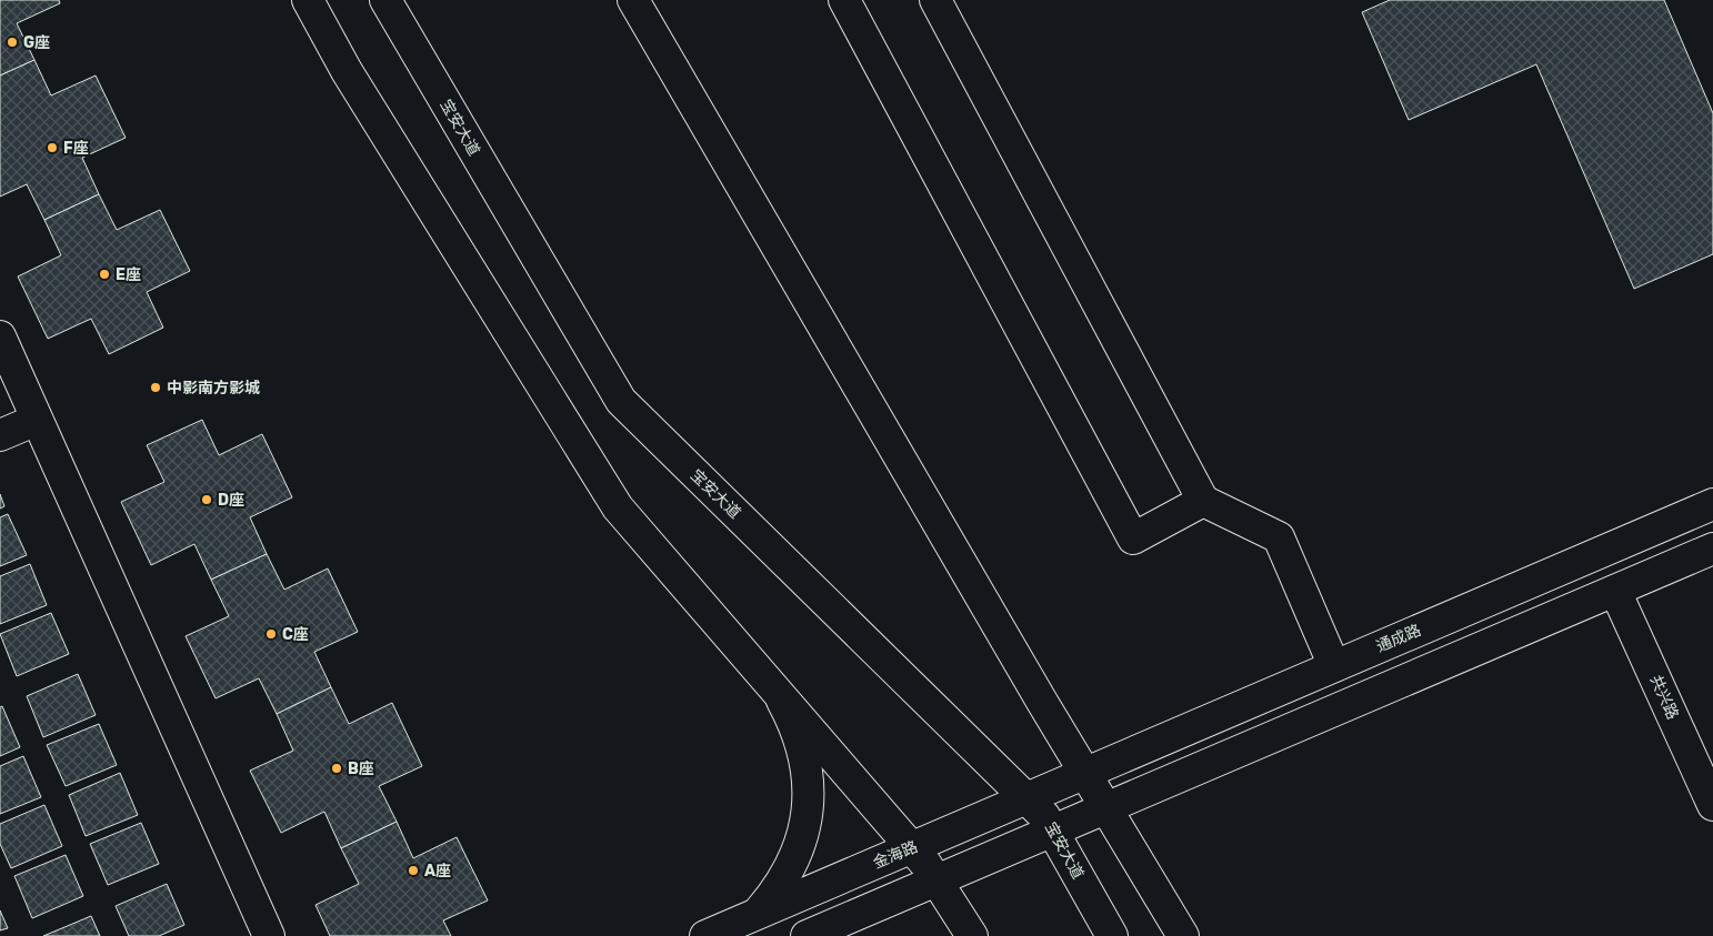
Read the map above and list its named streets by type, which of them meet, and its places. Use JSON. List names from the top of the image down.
{
  "streets": {
    "street": [
      "宝安大道",
      "通成路",
      "共兴路",
      "金海路"
    ]
  },
  "crossings": [
    ["宝安大道", "金海路"],
    ["通成路", "金海路"]
  ],
  "places": [
    "G座",
    "F座",
    "E座",
    "中影南方影城",
    "D座",
    "C座",
    "B座",
    "A座"
  ]
}
